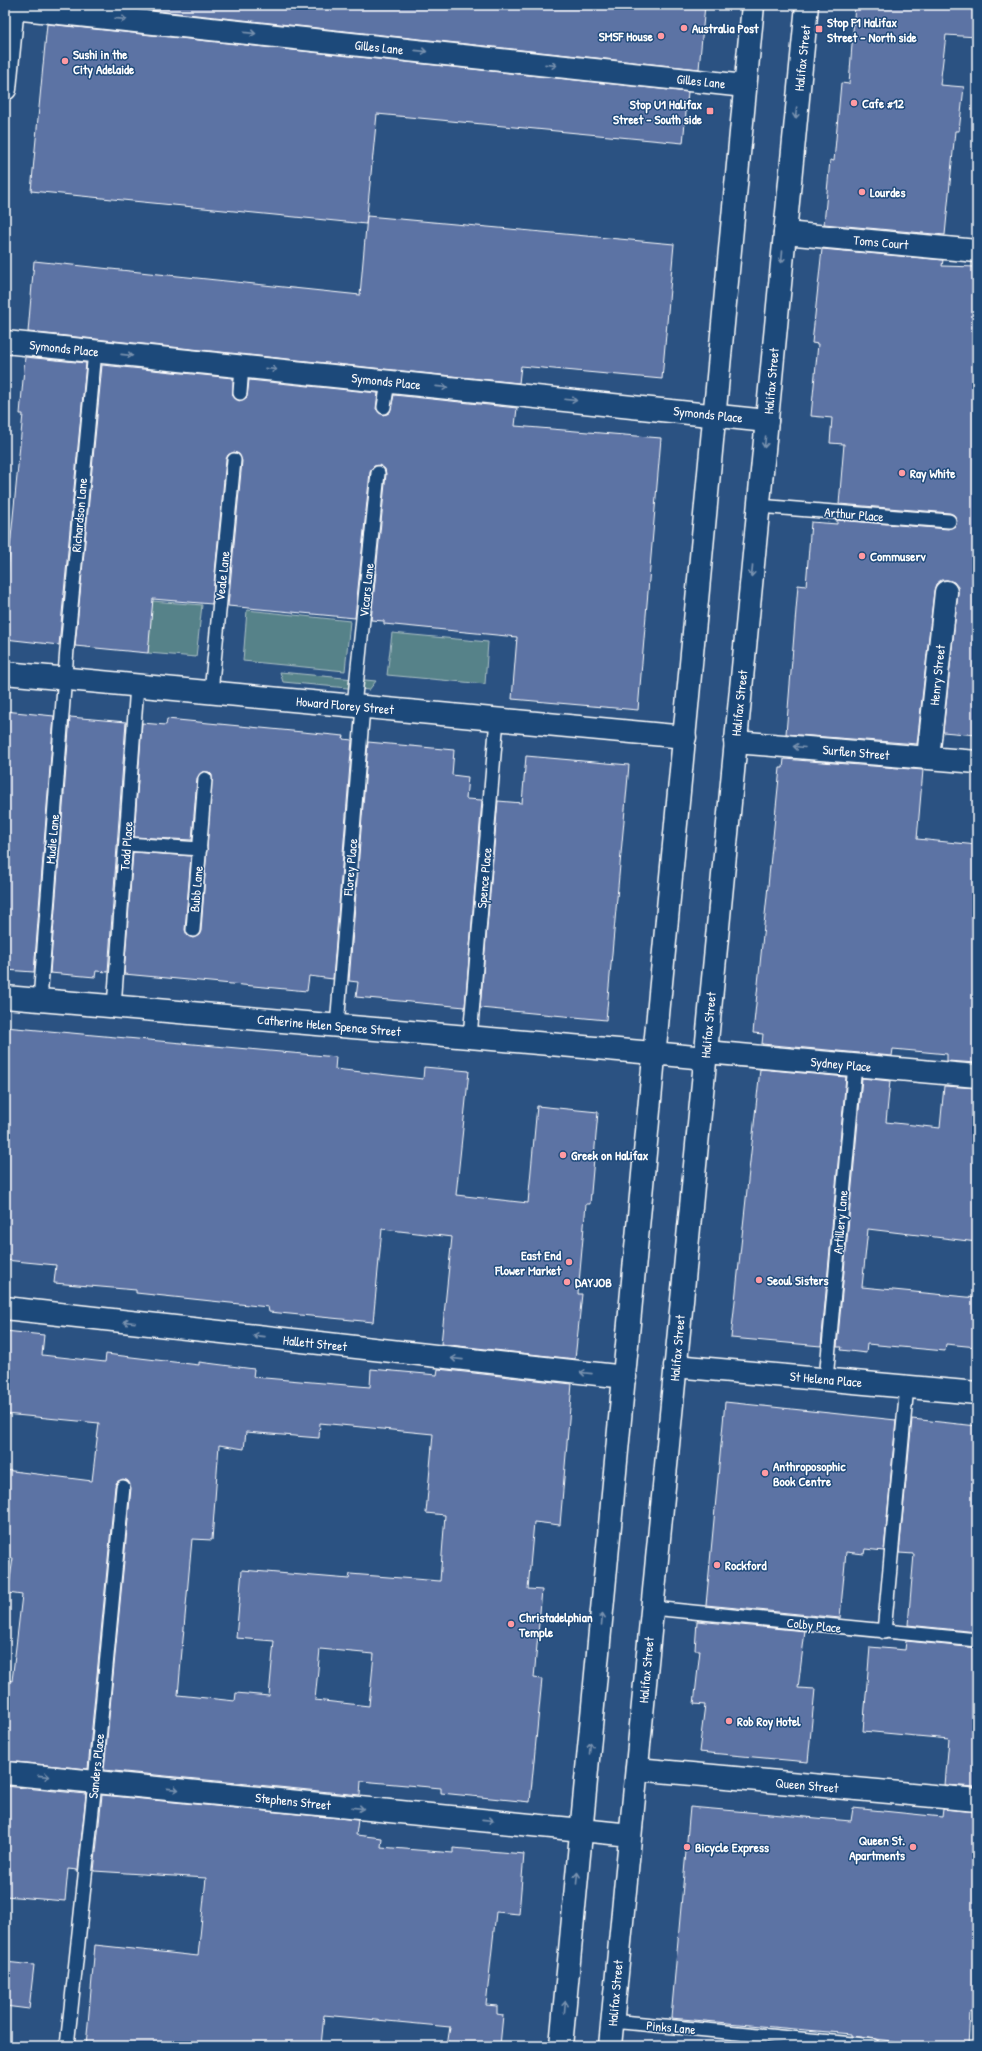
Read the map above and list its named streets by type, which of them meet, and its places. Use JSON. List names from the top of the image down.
{
  "streets": {
    "street": [
      "Gilles Lane",
      "Halifax Street",
      "Toms Court",
      "Symonds Place",
      "Henry Street",
      "Howard Florey Street",
      "Surflen Street",
      "Catherine Helen Spence Street",
      "Sydney Place",
      "Hallett Street",
      "St Helena Place",
      "Queen Street",
      "Stephens Street"
    ],
    "lane": [
      "Arthur Place",
      "Richardson Lane",
      "Veale Lane",
      "Vicars Lane",
      "Mudie Lane",
      "Todd Place",
      "Florey Place",
      "Spence Place",
      "Bubb Lane",
      "Artillery Lane",
      "Colby Place",
      "Sanders Place",
      "Pinks Lane"
    ]
  },
  "crossings": [
    ["Halifax Street", "Toms Court"],
    ["Halifax Street", "Symonds Place"],
    ["Halifax Street", "Arthur Place"],
    ["Halifax Street", "Surflen Street"],
    ["Halifax Street", "Sydney Place"],
    ["Halifax Street", "St Helena Place"],
    ["Halifax Street", "Colby Place"],
    ["Halifax Street", "Queen Street"],
    ["Halifax Street", "Stephens Street"],
    ["Halifax Street", "Pinks Lane"],
    ["Symonds Place", "Richardson Lane"],
    ["Richardson Lane", "Howard Florey Street"],
    ["Richardson Lane", "Mudie Lane"],
    ["Veale Lane", "Howard Florey Street"],
    ["Vicars Lane", "Howard Florey Street"],
    ["Vicars Lane", "Florey Place"],
    ["Henry Street", "Surflen Street"],
    ["Howard Florey Street", "Mudie Lane"],
    ["Howard Florey Street", "Todd Place"],
    ["Howard Florey Street", "Florey Place"],
    ["Howard Florey Street", "Spence Place"],
    ["Mudie Lane", "Catherine Helen Spence Street"],
    ["Todd Place", "Bubb Lane"],
    ["Todd Place", "Catherine Helen Spence Street"],
    ["Florey Place", "Catherine Helen Spence Street"],
    ["Spence Place", "Catherine Helen Spence Street"],
    ["Catherine Helen Spence Street", "Sydney Place"],
    ["Sydney Place", "Artillery Lane"],
    ["Artillery Lane", "St Helena Place"],
    ["Sanders Place", "Stephens Street"]
  ],
  "one_way": [
    "Gilles Lane",
    "Symonds Place",
    "Surflen Street",
    "Hallett Street",
    "Stephens Street"
  ],
  "places": {
    "other": [
      "Australia Post",
      "SMSF House",
      "Sushi in the City Adelaide",
      "Cafe #12",
      "Lourdes",
      "Ray White",
      "Commuserv",
      "Greek on Halifax",
      "East End Flower Market",
      "Seoul Sisters",
      "DAYJOB",
      "Anthroposophic Book Centre",
      "Rockford",
      "Christadelphian Temple",
      "Rob Roy Hotel",
      "Bicycle Express",
      "Queen St. Apartments"
    ],
    "transit": ["Stop F1 Halifax Street - North side", "Stop U1 Halifax Street - South side"]
  }
}
